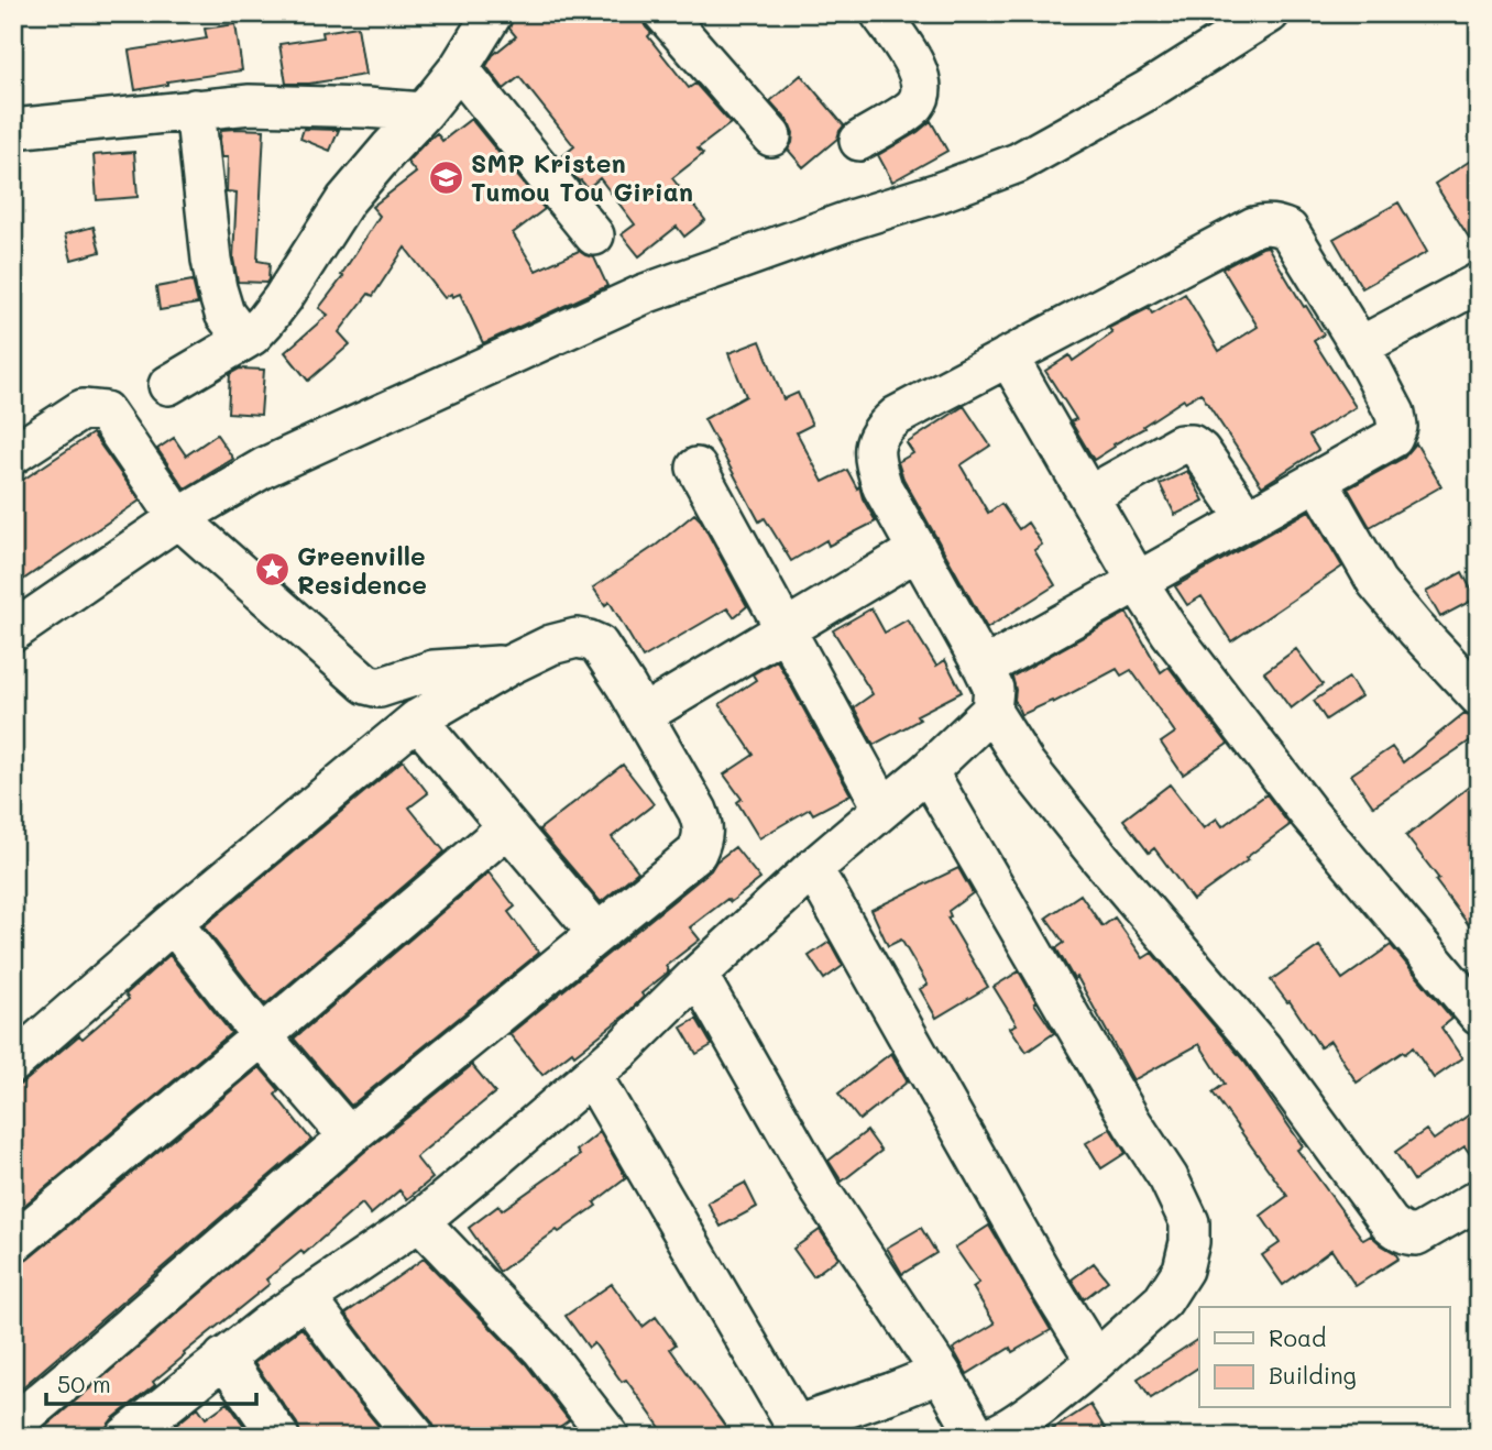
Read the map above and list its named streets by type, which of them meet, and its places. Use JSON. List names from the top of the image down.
{
  "places": {
    "school or university": ["SMP Kristen Tumou Tou Girian"],
    "place": ["Greenville Residence"]
  },
  "legend": ["Road", "Building"],
  "scale_bar": "50 m"
}
